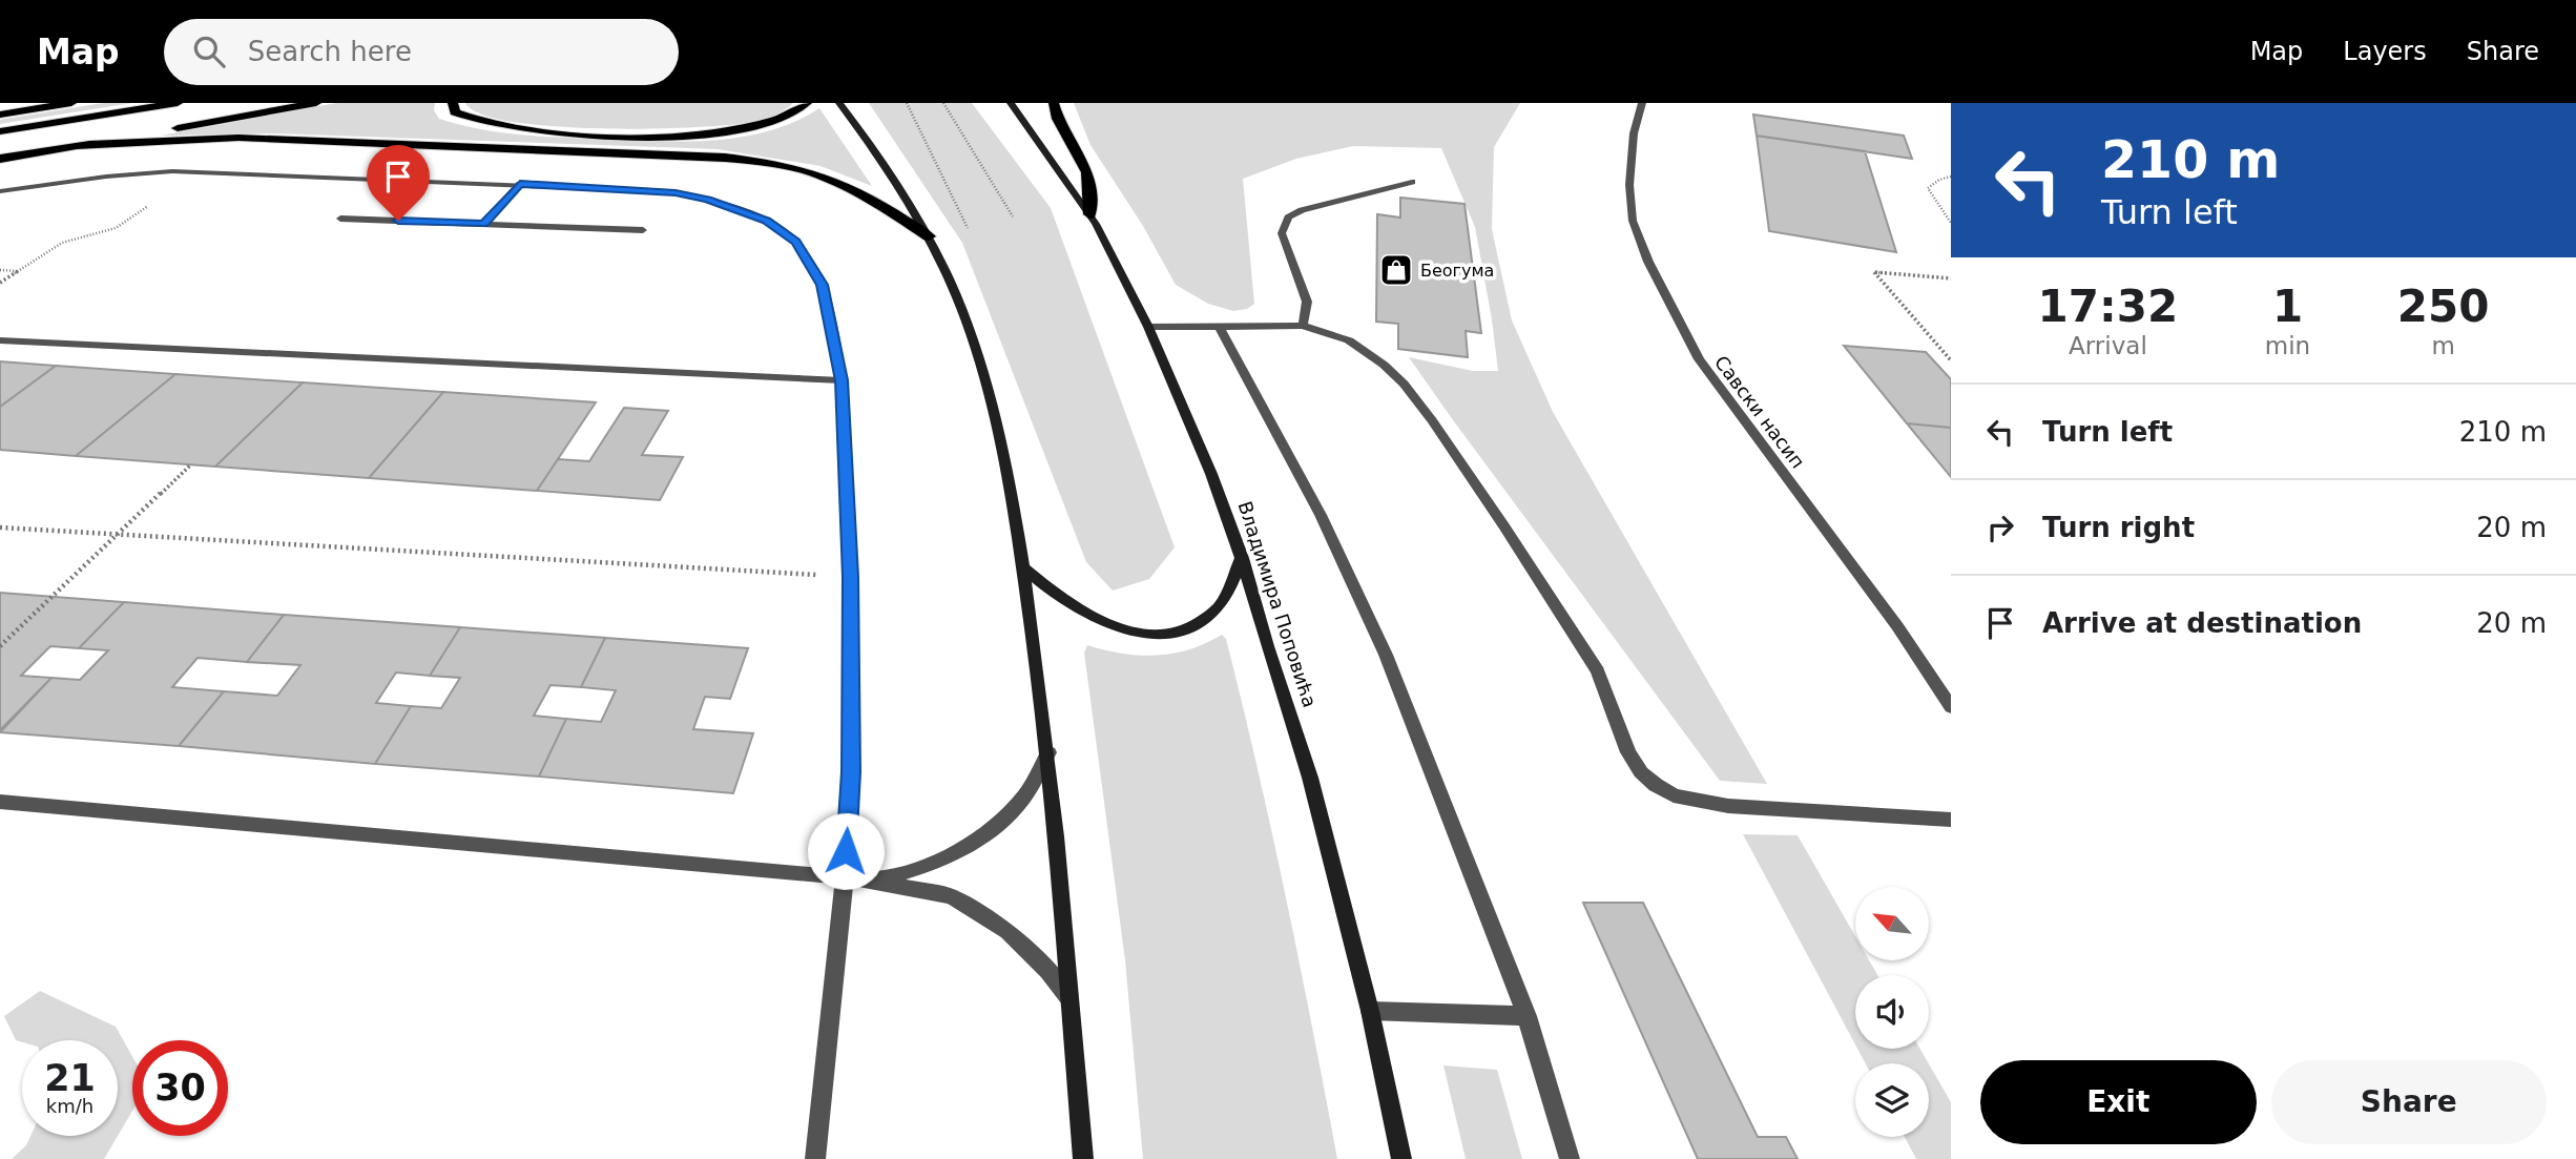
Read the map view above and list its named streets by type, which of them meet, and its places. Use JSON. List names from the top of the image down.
{
  "streets": {
    "main road": ["Владимира Поповића"],
    "street": ["Савски насип"]
  },
  "places": {
    "shop": ["Беогума"]
  },
  "north": "top left",
  "page": {
    "header": "Map",
    "search": "Search here",
    "nav": ["Map", "Layers", "Share"],
    "turn": ["210 m", "Turn left"],
    "eta": [
      "17:32",
      "Arrival",
      "1",
      "min",
      "250",
      "m"
    ],
    "list": [
      {
        "name": "Turn left",
        "value": "210 m"
      },
      {
        "name": "Turn right",
        "value": "20 m"
      },
      {
        "name": "Arrive at destination",
        "value": "20 m"
      }
    ],
    "speed": "21 km/h",
    "limit": "30",
    "buttons": ["Exit", "Share"]
  }
}
